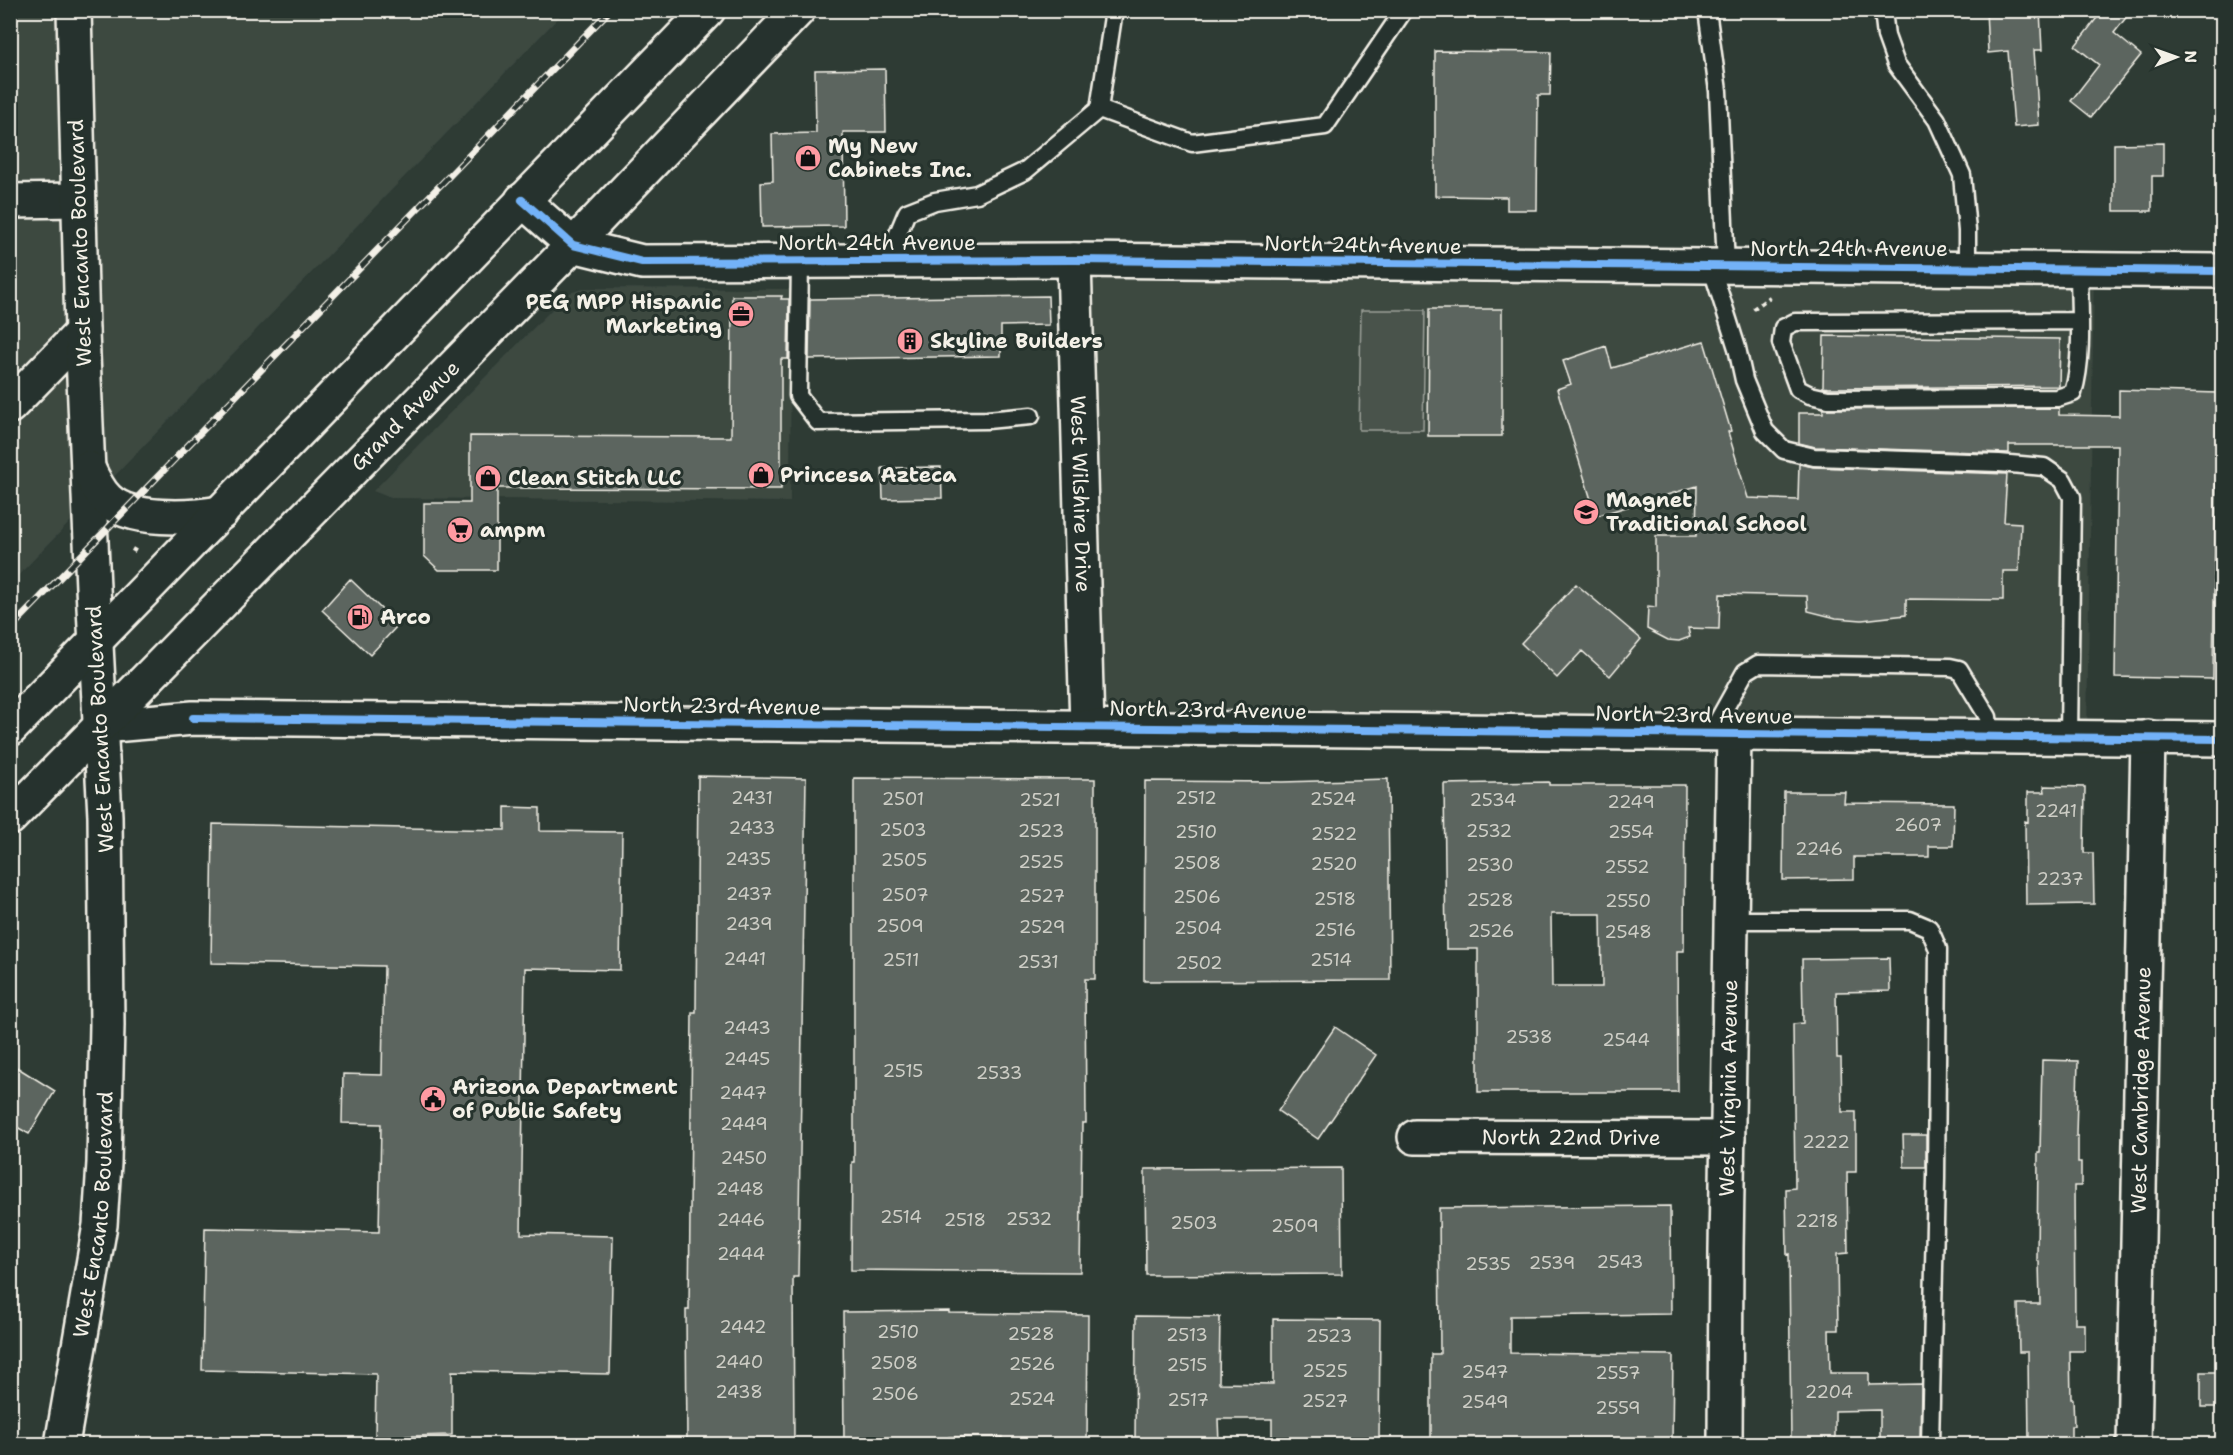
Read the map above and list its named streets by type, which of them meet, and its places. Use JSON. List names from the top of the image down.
{
  "streets": {
    "street": [
      "West Encanto Boulevard",
      "North 24th Avenue",
      "Grand Avenue",
      "West Wilshire Drive",
      "North 23rd Avenue",
      "West Virginia Avenue",
      "West Cambridge Avenue",
      "North 22nd Drive"
    ]
  },
  "crossings": [
    ["West Encanto Boulevard", "Grand Avenue"],
    ["West Encanto Boulevard", "North 23rd Avenue"],
    ["North 24th Avenue", "Grand Avenue"],
    ["North 24th Avenue", "West Wilshire Drive"],
    ["Grand Avenue", "North 23rd Avenue"],
    ["West Wilshire Drive", "North 23rd Avenue"],
    ["North 23rd Avenue", "West Virginia Avenue"],
    ["North 23rd Avenue", "West Cambridge Avenue"],
    ["West Virginia Avenue", "North 22nd Drive"]
  ],
  "places": {
    "shop": ["My New Cabinets Inc.", "Princesa Azteca", "Clean Stitch LLC"],
    "office": ["PEG MPP Hispanic Marketing"],
    "building": ["Skyline Builders"],
    "school or university": ["Magnet Traditional School"],
    "supermarket": ["ampm"],
    "fuel station": ["Arco"],
    "public building": ["Arizona Department of Public Safety"]
  },
  "house_numbers": [
    "2431",
    "2512",
    "2501",
    "2524",
    "2521",
    "2534",
    "2249",
    "2241",
    "2607",
    "2433",
    "2503",
    "2523",
    "2532",
    "2510",
    "2554",
    "2522",
    "2246",
    "2435",
    "2505",
    "2525",
    "2508",
    "2520",
    "2530",
    "2552",
    "2237",
    "2437",
    "2507",
    "2527",
    "2506",
    "2518",
    "2528",
    "2550",
    "2439",
    "2509",
    "2529",
    "2504",
    "2516",
    "2526",
    "2548",
    "2441",
    "2511",
    "2514",
    "2531",
    "2502",
    "2443",
    "2538",
    "2544",
    "2445",
    "2515",
    "2533",
    "2447",
    "2449",
    "2222",
    "2450",
    "2448",
    "2514",
    "2532",
    "2446",
    "2518",
    "2218",
    "2503",
    "2509",
    "2444",
    "2543",
    "2539",
    "2535",
    "2442",
    "2510",
    "2528",
    "2513",
    "2523",
    "2440",
    "2508",
    "2526",
    "2515",
    "2525",
    "2547",
    "2557",
    "2438",
    "2204",
    "2506",
    "2524",
    "2517",
    "2527",
    "2549",
    "2559"
  ],
  "north": "right"
}
